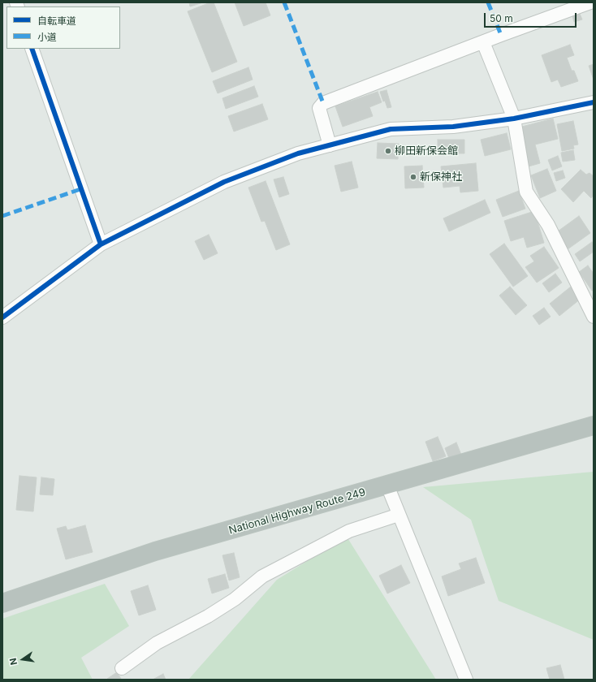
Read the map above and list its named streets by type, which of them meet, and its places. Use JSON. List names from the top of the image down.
{
  "streets": {
    "highway": ["National Highway Route 249"]
  },
  "places": ["柳田新保会館", "新保神社"],
  "legend": ["自転車道", "小道"],
  "scale_bar": "50 m",
  "north": "left"
}
